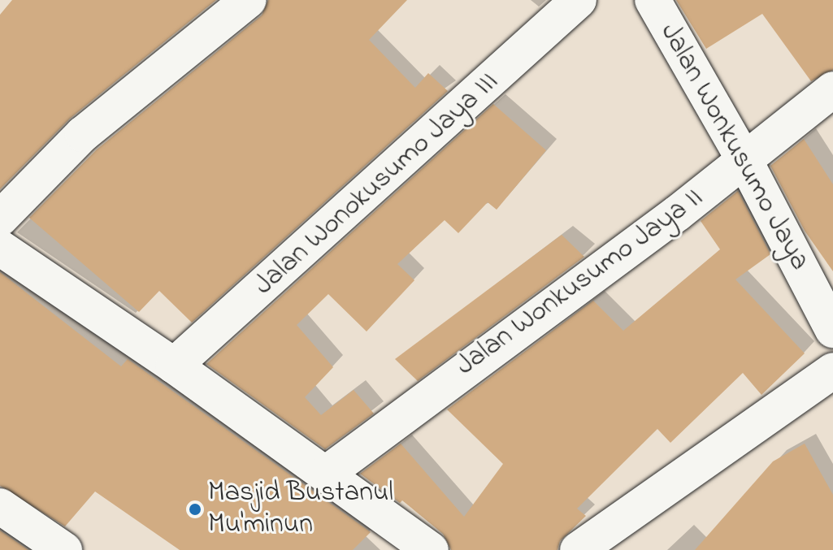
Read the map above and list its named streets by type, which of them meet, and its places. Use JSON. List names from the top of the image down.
{
  "streets": {
    "street": ["Jalan Wonkusumo Jaya", "Jalan Wonokusumo Jaya III", "Jalan Wonkusumo Jaya II"]
  },
  "crossings": [
    ["Jalan Wonkusumo Jaya", "Jalan Wonkusumo Jaya II"]
  ],
  "places": ["Masjid Bustanul Mu'minun"]
}
